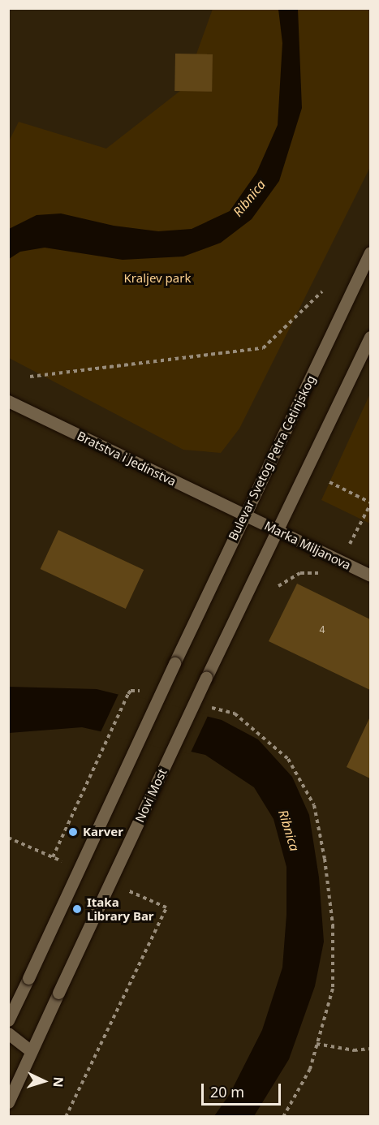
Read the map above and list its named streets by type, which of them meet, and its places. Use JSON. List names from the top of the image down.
{
  "streets": {
    "main road": [
      "Bulevar Svetog Petra Cetinjskog",
      "Bratstva i Jedinstva",
      "Marka Miljanova",
      "Novi Most"
    ]
  },
  "crossings": [
    ["Bulevar Svetog Petra Cetinjskog", "Bratstva i Jedinstva"],
    ["Bulevar Svetog Petra Cetinjskog", "Marka Miljanova"],
    ["Bratstva i Jedinstva", "Marka Miljanova"],
    ["Marka Miljanova", "Novi Most"]
  ],
  "water": ["Ribnica"],
  "parks": ["Kraljev park"],
  "places": ["Karver", "Itaka Library Bar"],
  "house_numbers": ["4"],
  "scale_bar": "20 m",
  "north": "right"
}
